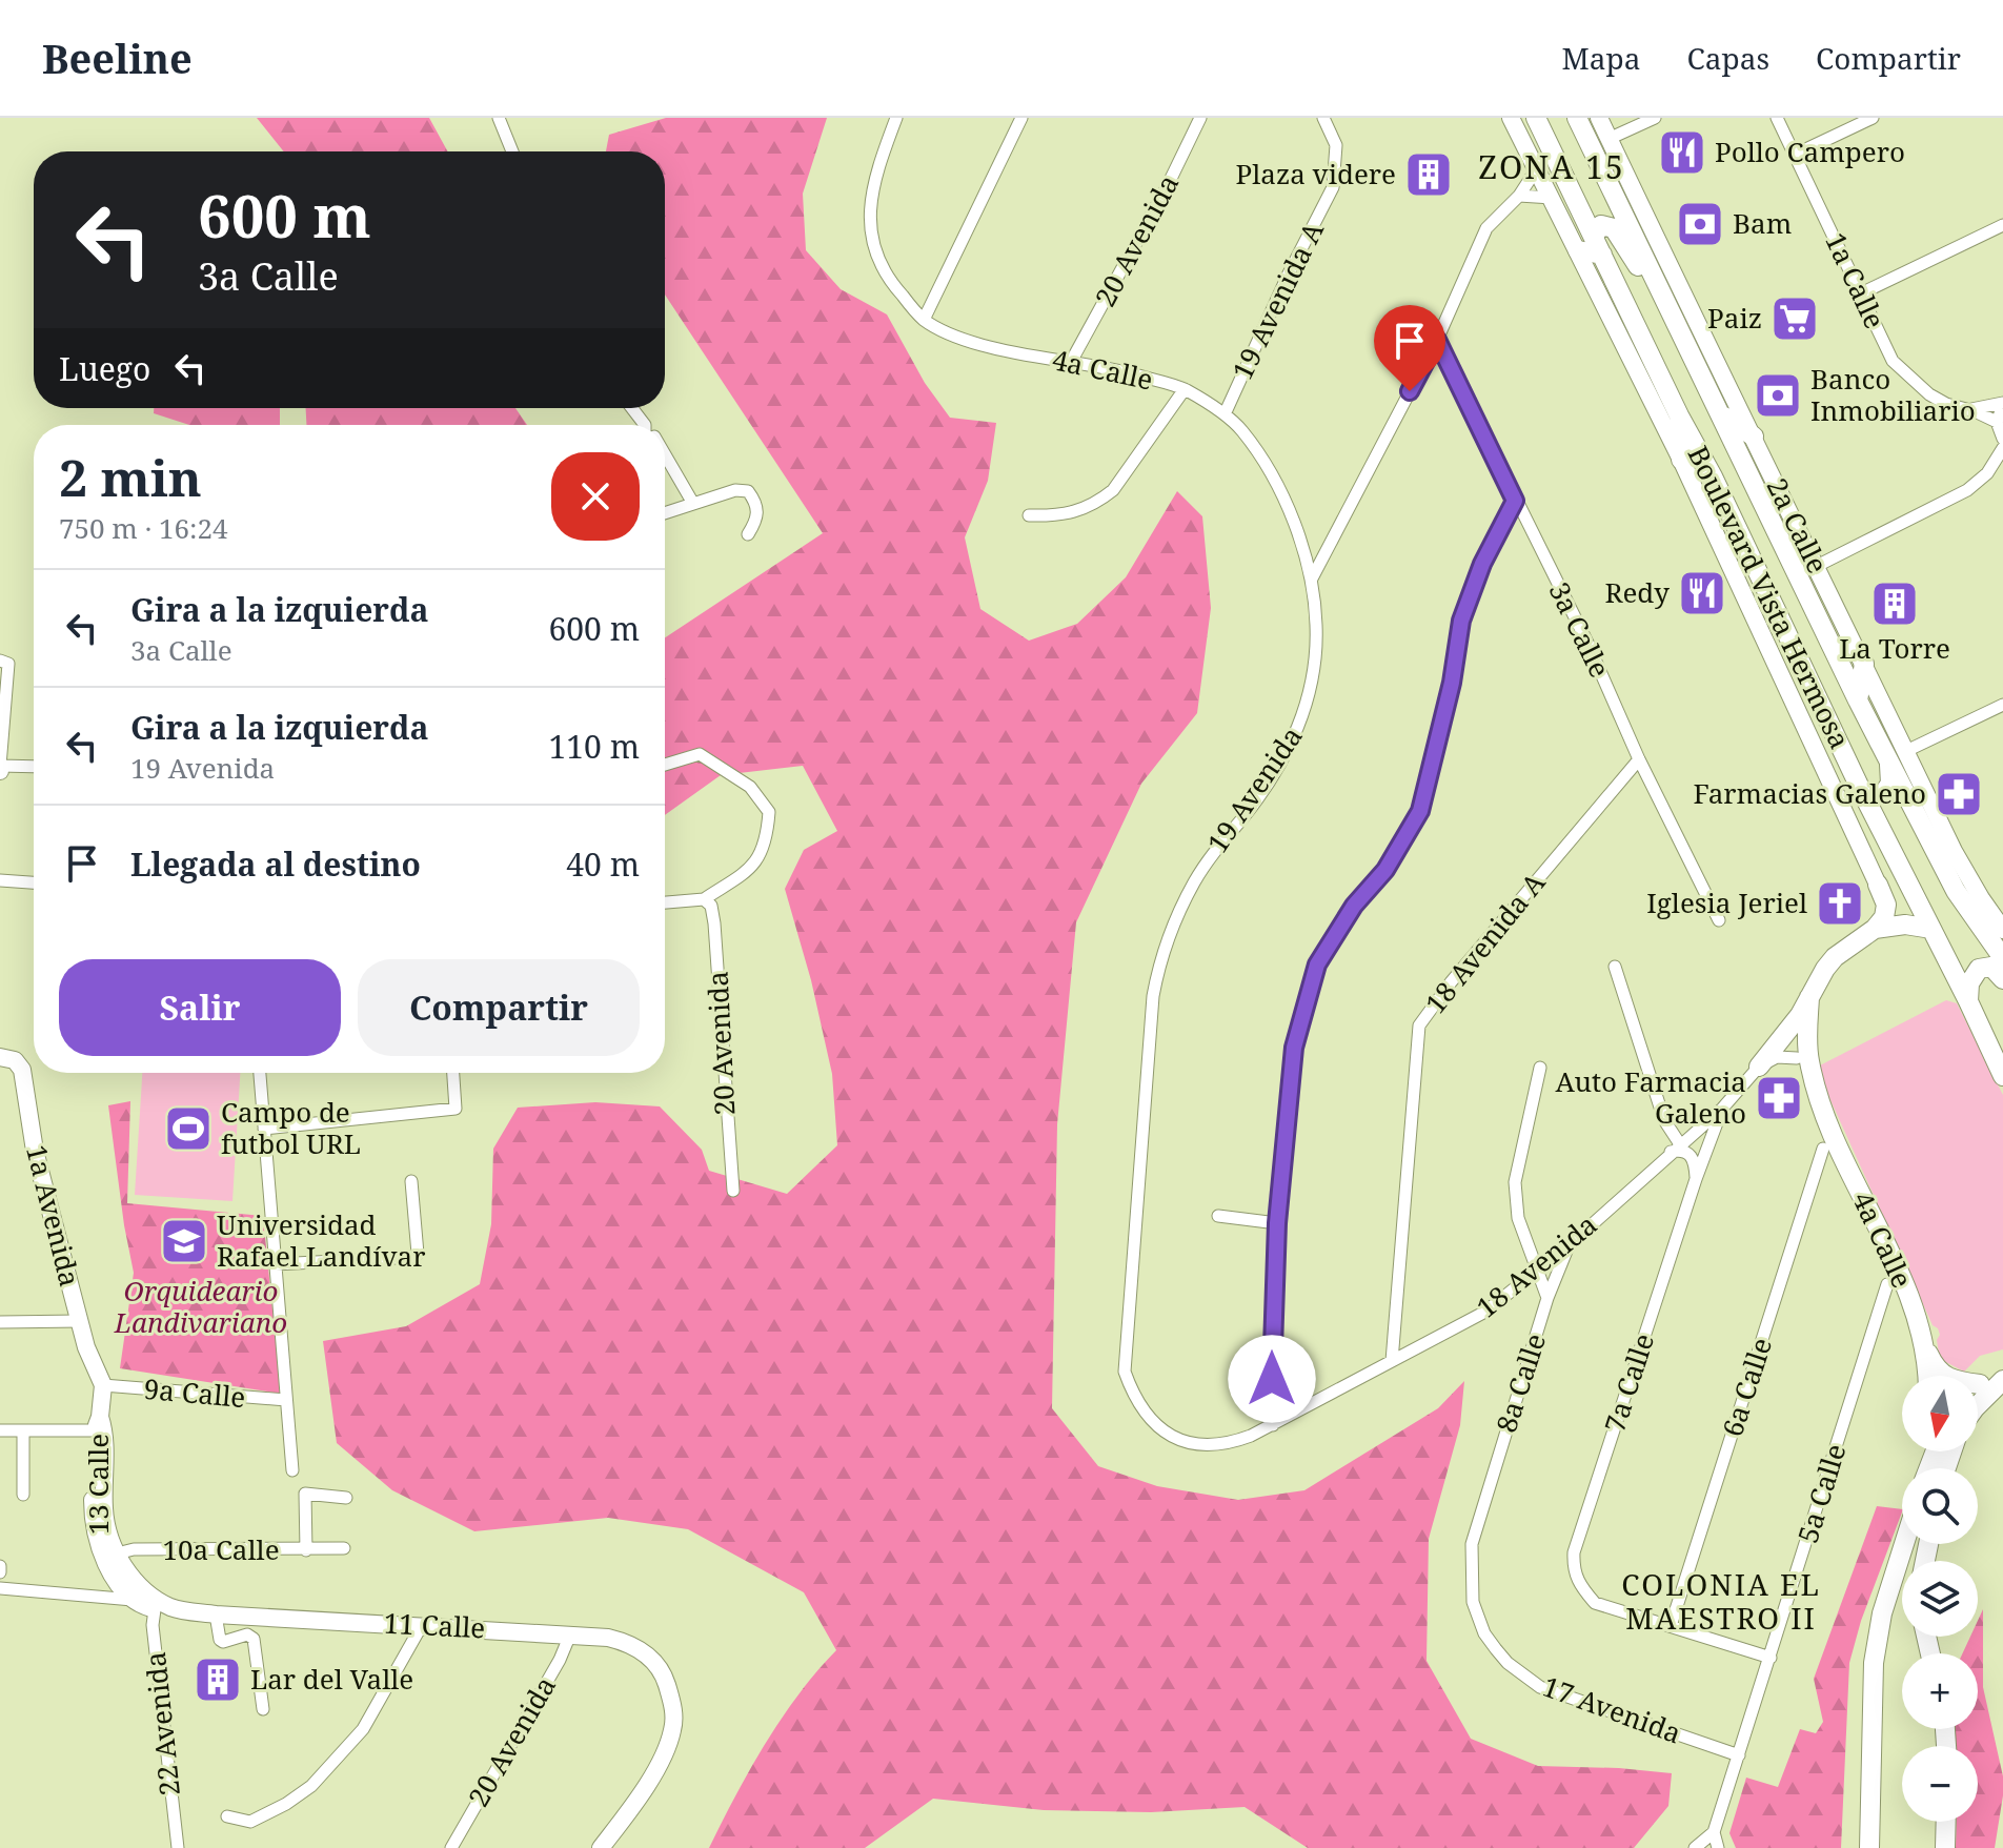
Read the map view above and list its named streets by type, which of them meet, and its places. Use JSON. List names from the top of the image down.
{
  "streets": {
    "main road": ["4a Calle", "Boulevard Vista Hermosa"],
    "street": [
      "20 Avenida",
      "1a Calle",
      "19 Avenida A",
      "2a Calle",
      "3a Calle",
      "19 Avenida",
      "18 Avenida A",
      "1a Avenida",
      "18 Avenida",
      "8a Calle",
      "7a Calle",
      "6a Calle",
      "9a Calle",
      "13 Calle",
      "5a Calle",
      "10a Calle",
      "11 Calle",
      "17 Avenida",
      "22 Avenida"
    ]
  },
  "crossings": [
    ["20 Avenida", "4a Calle"],
    ["20 Avenida", "11 Calle"],
    ["19 Avenida A", "4a Calle"],
    ["4a Calle", "19 Avenida"],
    ["2a Calle", "Boulevard Vista Hermosa"],
    ["3a Calle", "18 Avenida A"],
    ["19 Avenida", "18 Avenida"],
    ["18 Avenida A", "18 Avenida"],
    ["1a Avenida", "9a Calle"],
    ["1a Avenida", "13 Calle"],
    ["18 Avenida", "8a Calle"],
    ["18 Avenida", "7a Calle"],
    ["8a Calle", "17 Avenida"],
    ["7a Calle", "6a Calle"],
    ["9a Calle", "13 Calle"],
    ["13 Calle", "10a Calle"],
    ["13 Calle", "11 Calle"],
    ["13 Calle", "22 Avenida"],
    ["5a Calle", "17 Avenida"],
    ["11 Calle", "22 Avenida"]
  ],
  "districts": ["ZONA 15", "COLONIA EL MAESTRO II"],
  "parks": ["Orquideario Landivariano"],
  "places": {
    "restaurant": ["Pollo Campero", "Redy"],
    "building": ["Plaza videre", "La Torre", "Lar del Valle"],
    "bank": ["Bam", "Banco Inmobiliario"],
    "supermarket": ["Paiz"],
    "pharmacy": ["Farmacias Galeno", "Auto Farmacia Galeno"],
    "church": ["Iglesia Jeriel"],
    "sports": ["Campo de futbol URL"],
    "school or university": ["Universidad Rafael Landívar"]
  },
  "north": "bottom",
  "page": {
    "header": "Beeline",
    "nav": ["Mapa", "Capas", "Compartir"],
    "turn": ["600 m", "3a Calle"],
    "then": "Luego",
    "heading": ["2 min", "750 m · 16:24"],
    "list": [
      {
        "name": "Gira a la izquierda",
        "note": "3a Calle",
        "value": "600 m"
      },
      {
        "name": "Gira a la izquierda",
        "note": "19 Avenida",
        "value": "110 m"
      },
      {
        "name": "Llegada al destino",
        "value": "40 m"
      }
    ],
    "buttons": ["Salir", "Compartir"],
    "map_buttons": ["+", "−"]
  }
}
